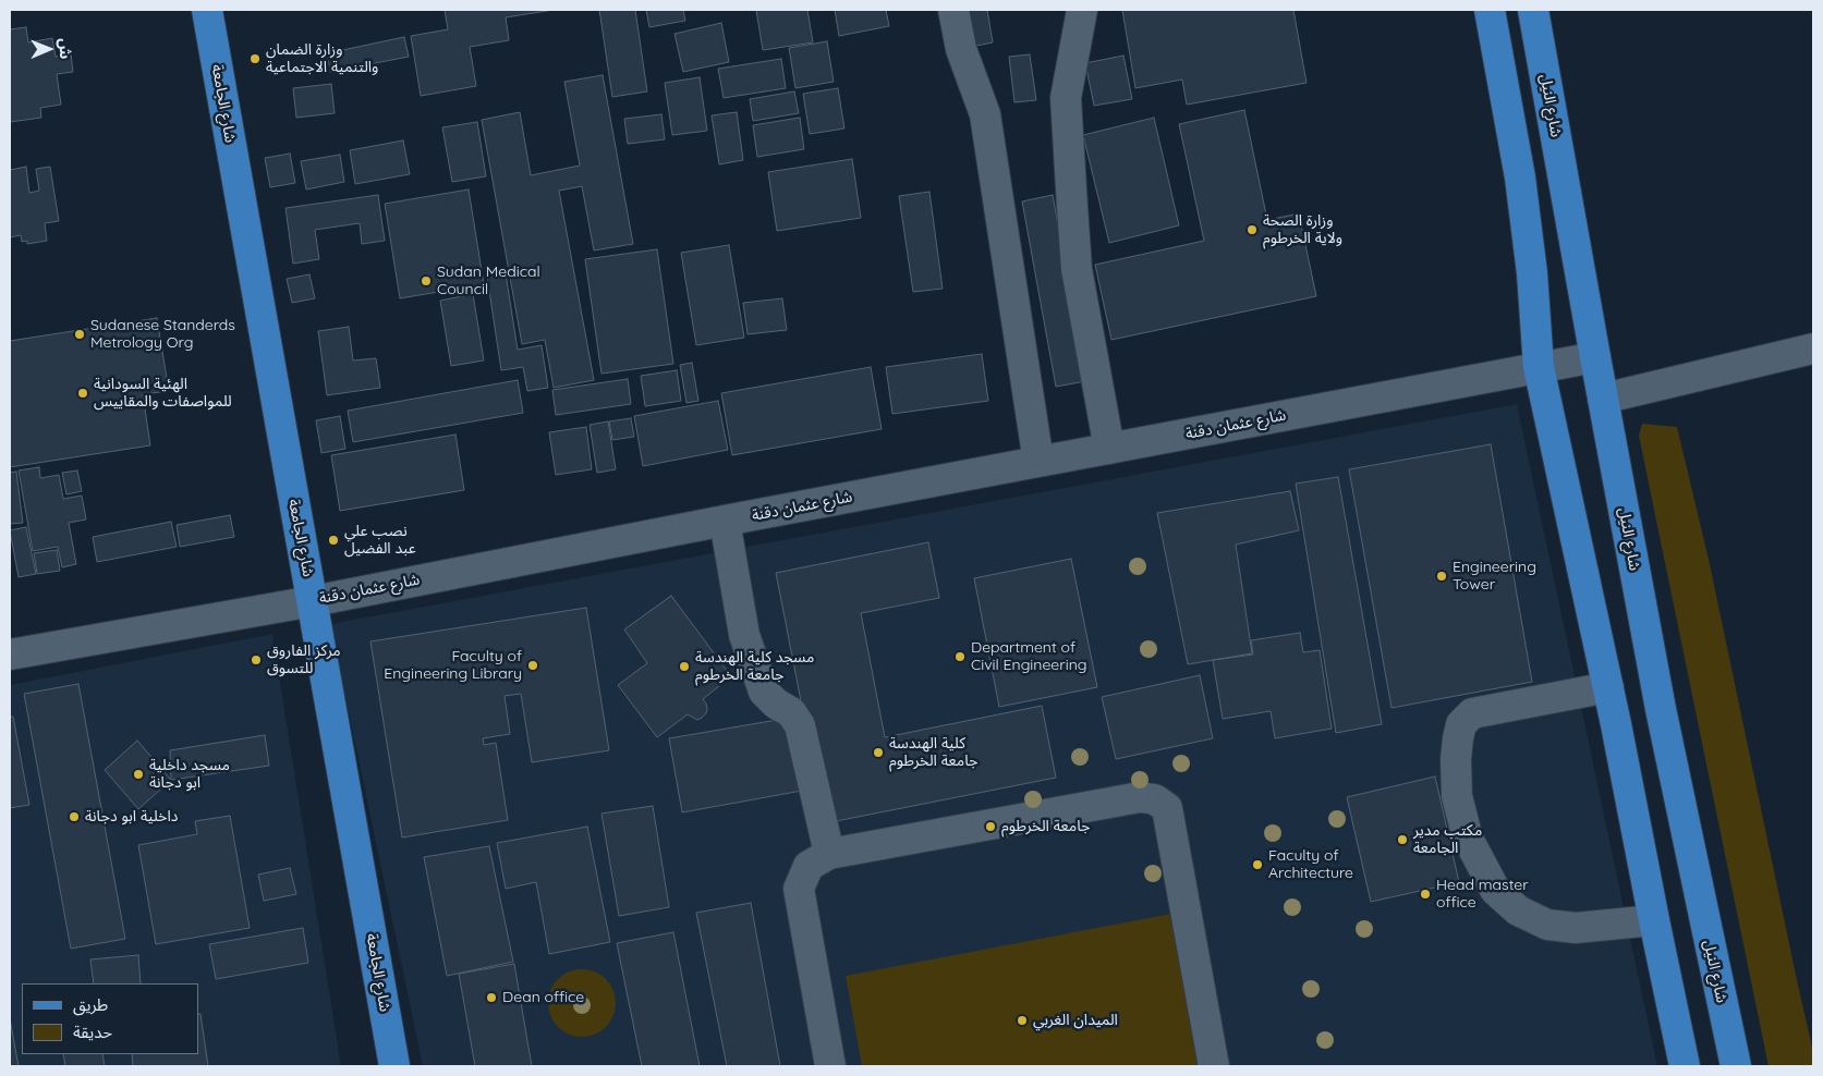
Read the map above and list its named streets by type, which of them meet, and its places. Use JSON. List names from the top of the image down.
{
  "streets": {
    "main road": ["شارع الجامعة", "شارع النيل"],
    "street": ["شارع عثمان دقنة"]
  },
  "crossings": [
    ["شارع الجامعة", "شارع عثمان دقنة"],
    ["شارع النيل", "شارع عثمان دقنة"]
  ],
  "places": [
    "وزارة الضمان والتنمية الاجتماعية",
    "وزارة الصحة ولاية الخرطوم",
    "Sudan Medical Council",
    "Sudanese Standerds Metrology Org",
    "الهئية السودانية للمواصفات والمقاييس",
    "نصب علي عبد الفضيل",
    "Engineering Tower",
    "Department of Civil Engineering",
    "مركز الفاروق للتسوق",
    "Faculty of Engineering Library",
    "مسجد كلية الهندسة جامعة الخرطوم",
    "كلية الهندسة جامعة الخرطوم",
    "مسجد داخلية ابو دجانة",
    "داخلية ابو دجانة",
    "جامعة الخرطوم",
    "مكتب مدير الجامعة",
    "Faculty of Architecture",
    "Head master office",
    "Dean office",
    "الميدان الغربي"
  ],
  "legend": ["طريق", "حديقة"],
  "north": "right"
}
